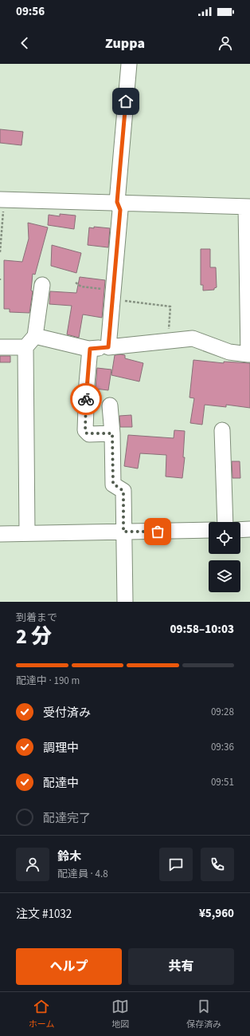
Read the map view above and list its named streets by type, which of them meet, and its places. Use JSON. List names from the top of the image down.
{
  "page": {
    "status": "09:56",
    "header": "Zuppa",
    "heading": ["2 分", "到着まで", "09:58–10:03"],
    "panel": [
      "鈴木",
      "配達員 · 4.8",
      "注文 #1032",
      "¥5,960"
    ],
    "bar": "配達中 · 190 m",
    "list": [
      ["受付済み", "09:28"],
      ["調理中", "09:36"],
      ["配達中", "09:51"],
      "配達完了"
    ],
    "buttons": ["ヘルプ", "共有"],
    "tabs": ["ホーム", "地図", "保存済み"]
  }
}
